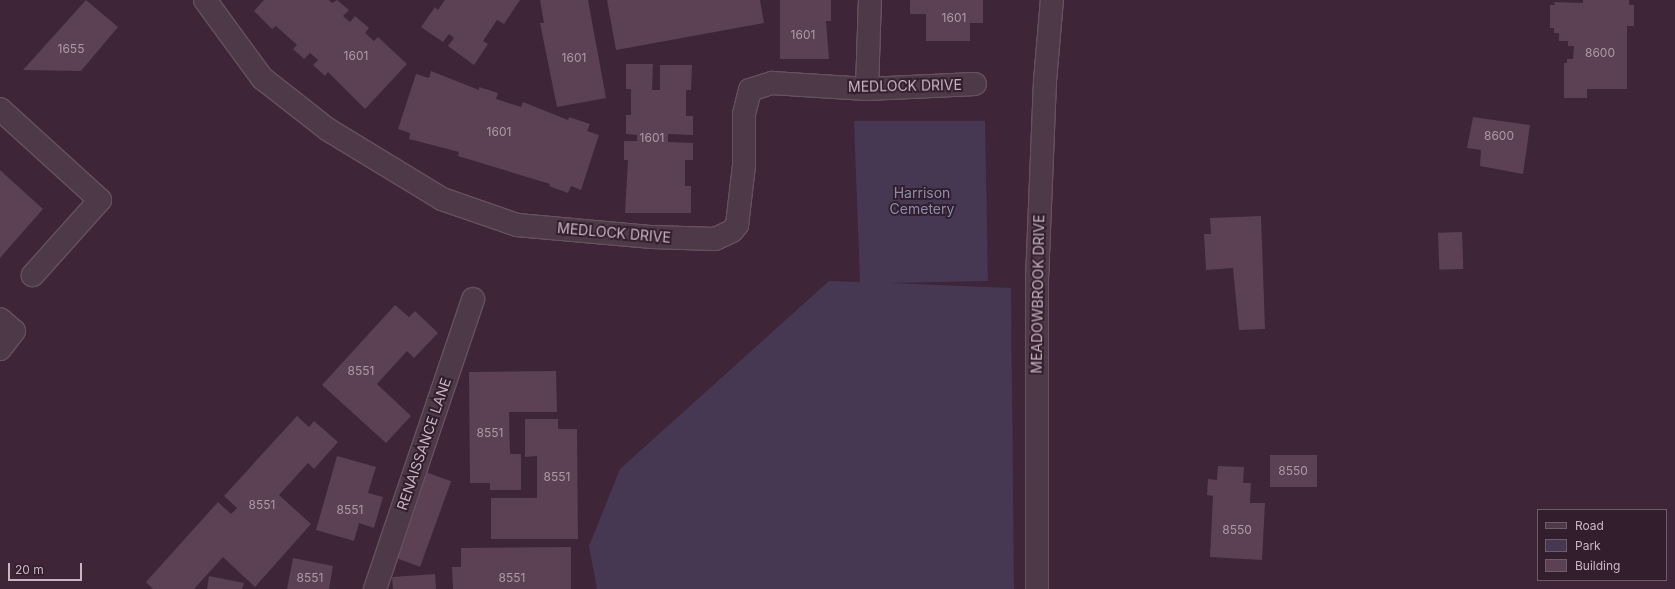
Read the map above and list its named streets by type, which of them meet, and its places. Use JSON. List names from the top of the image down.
{
  "streets": {
    "street": ["MEDLOCK DRIVE", "MEADOWBROOK DRIVE", "RENAISSANCE LANE"]
  },
  "parks": ["Harrison Cemetery"],
  "house_numbers": [
    "1601",
    "1601",
    "1655",
    "8600",
    "1601",
    "1601",
    "1601",
    "8600",
    "1601",
    "8551",
    "8551",
    "8550",
    "8551",
    "8551",
    "8551",
    "8550",
    "8551",
    "8551"
  ],
  "legend": ["Road", "Park", "Building"],
  "scale_bar": "20 m"
}
